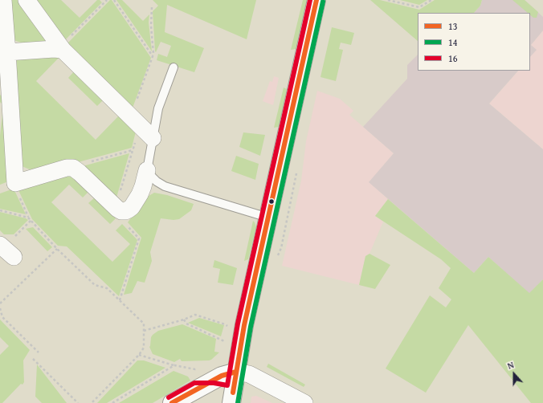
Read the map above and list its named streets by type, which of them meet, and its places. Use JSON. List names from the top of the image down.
{
  "lines": ["transit line 13", "transit line 16", "transit line 14"],
  "legend": ["13", "14", "16"],
  "north": "top"
}
